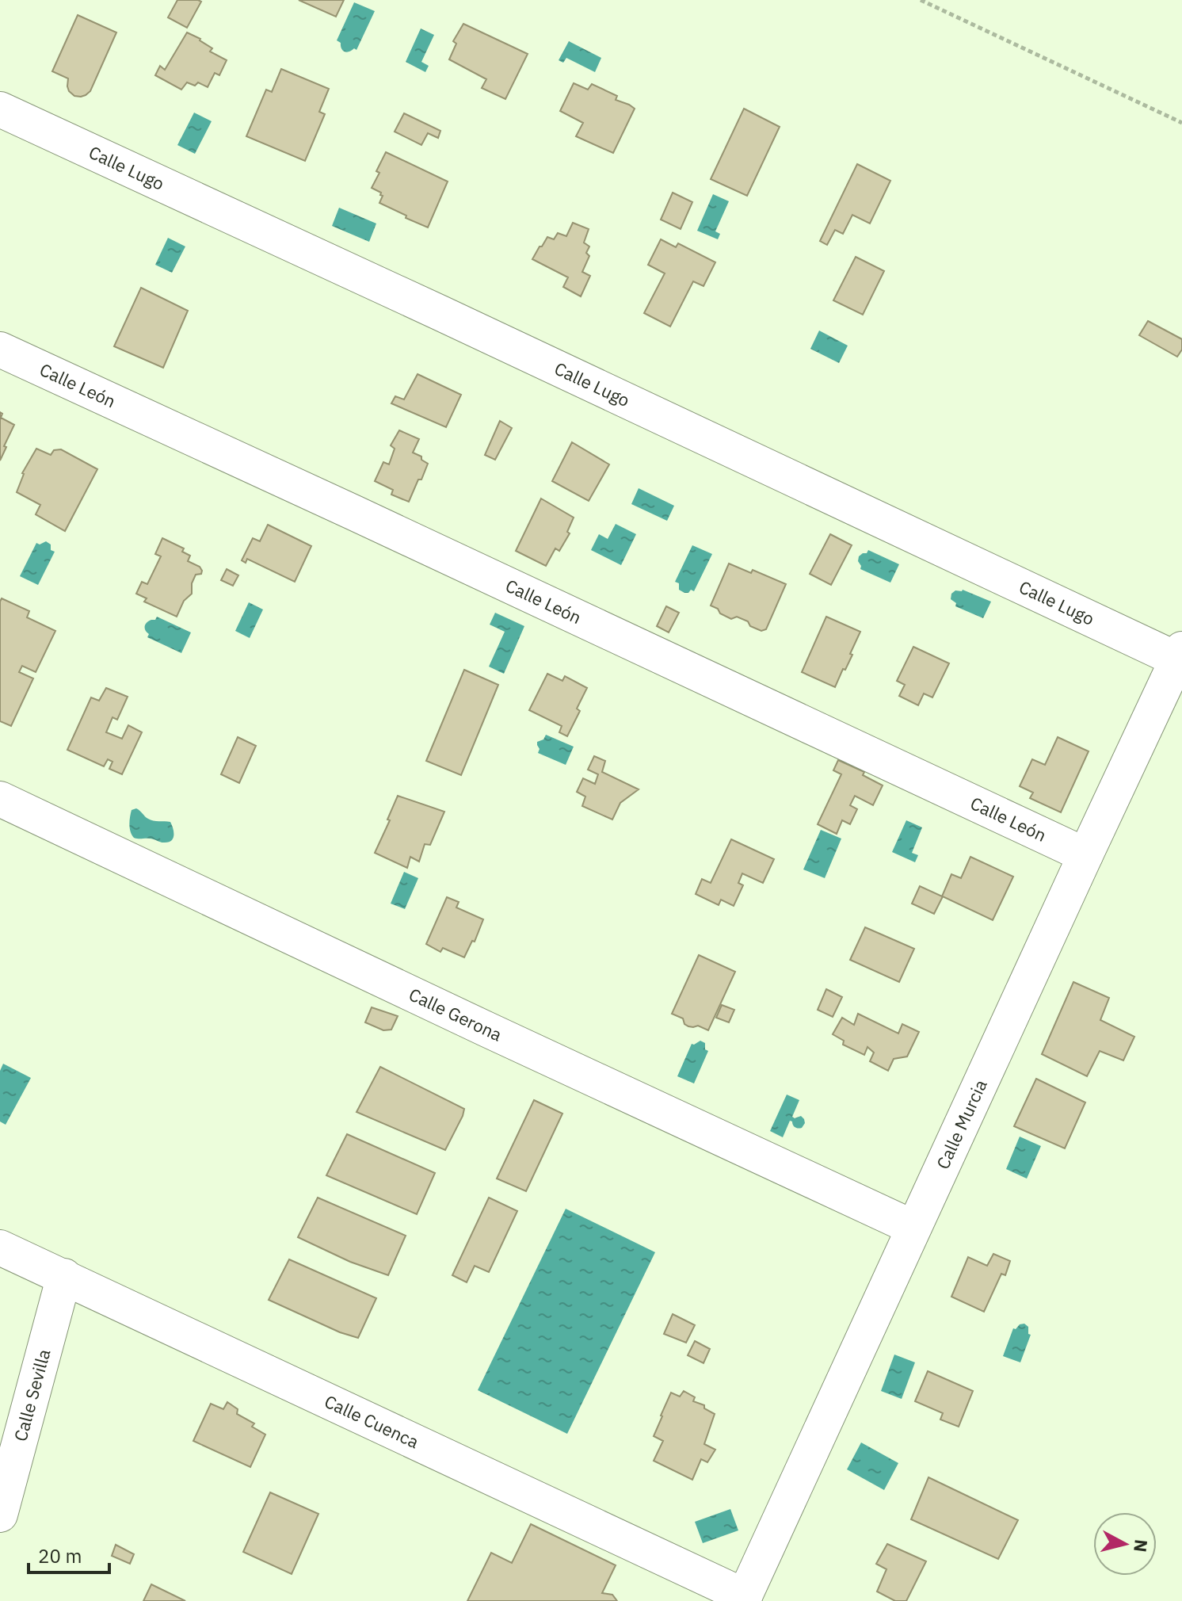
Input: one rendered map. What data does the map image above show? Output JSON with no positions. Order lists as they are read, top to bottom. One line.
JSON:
{"streets":{"street":["Calle Lugo","Calle León","Calle Gerona","Calle Murcia","Calle Sevilla","Calle Cuenca"]},"crossings":[["Calle Lugo","Calle Murcia"],["Calle León","Calle Murcia"],["Calle Gerona","Calle Murcia"],["Calle Murcia","Calle Cuenca"],["Calle Sevilla","Calle Cuenca"]],"scale_bar":"20 m","north":"right"}
